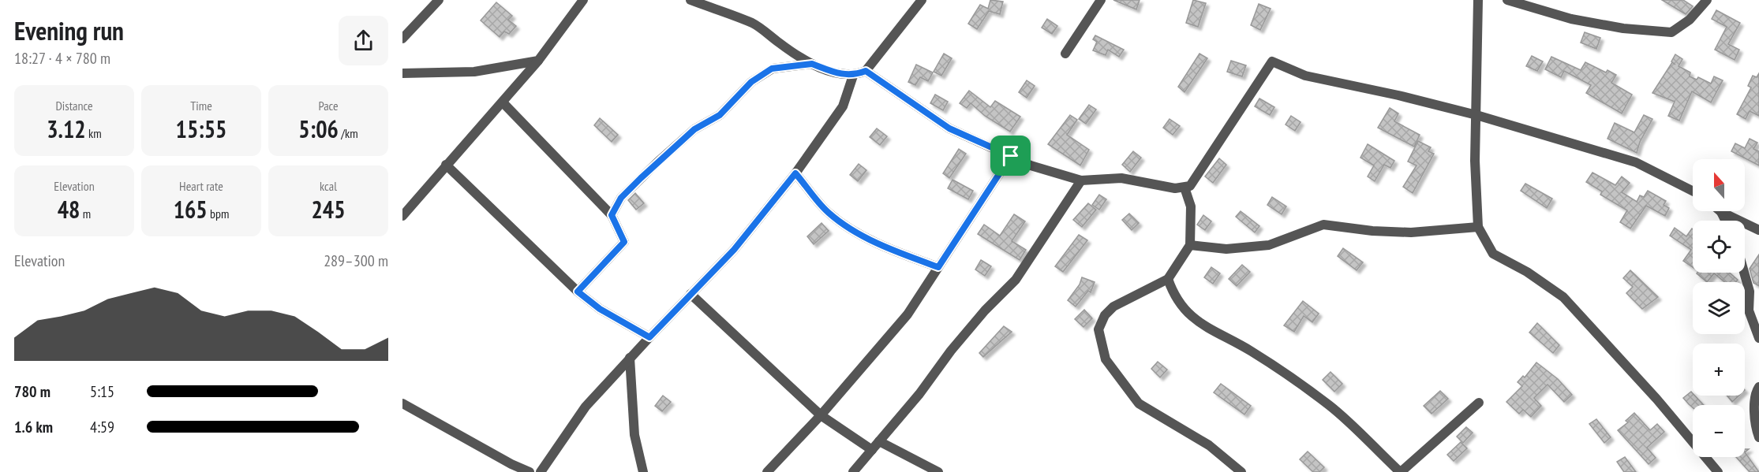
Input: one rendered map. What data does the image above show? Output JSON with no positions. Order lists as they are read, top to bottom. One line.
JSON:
{"north":"top","page":{"heading":["Evening run","18:27 · 4 × 780 m"],"stats":[["Distance","3.12 km"],["Time","15:55"],["Pace","5:06 /km"],["Elevation","48 m"],["Heart rate","165 bpm"],["kcal","245"]],"map_buttons":["+","−"],"chart":["Elevation","289–300 m"],"list":[{"name":"780 m","note":"5:15"},{"name":"1.6 km","note":"4:59"}]}}
